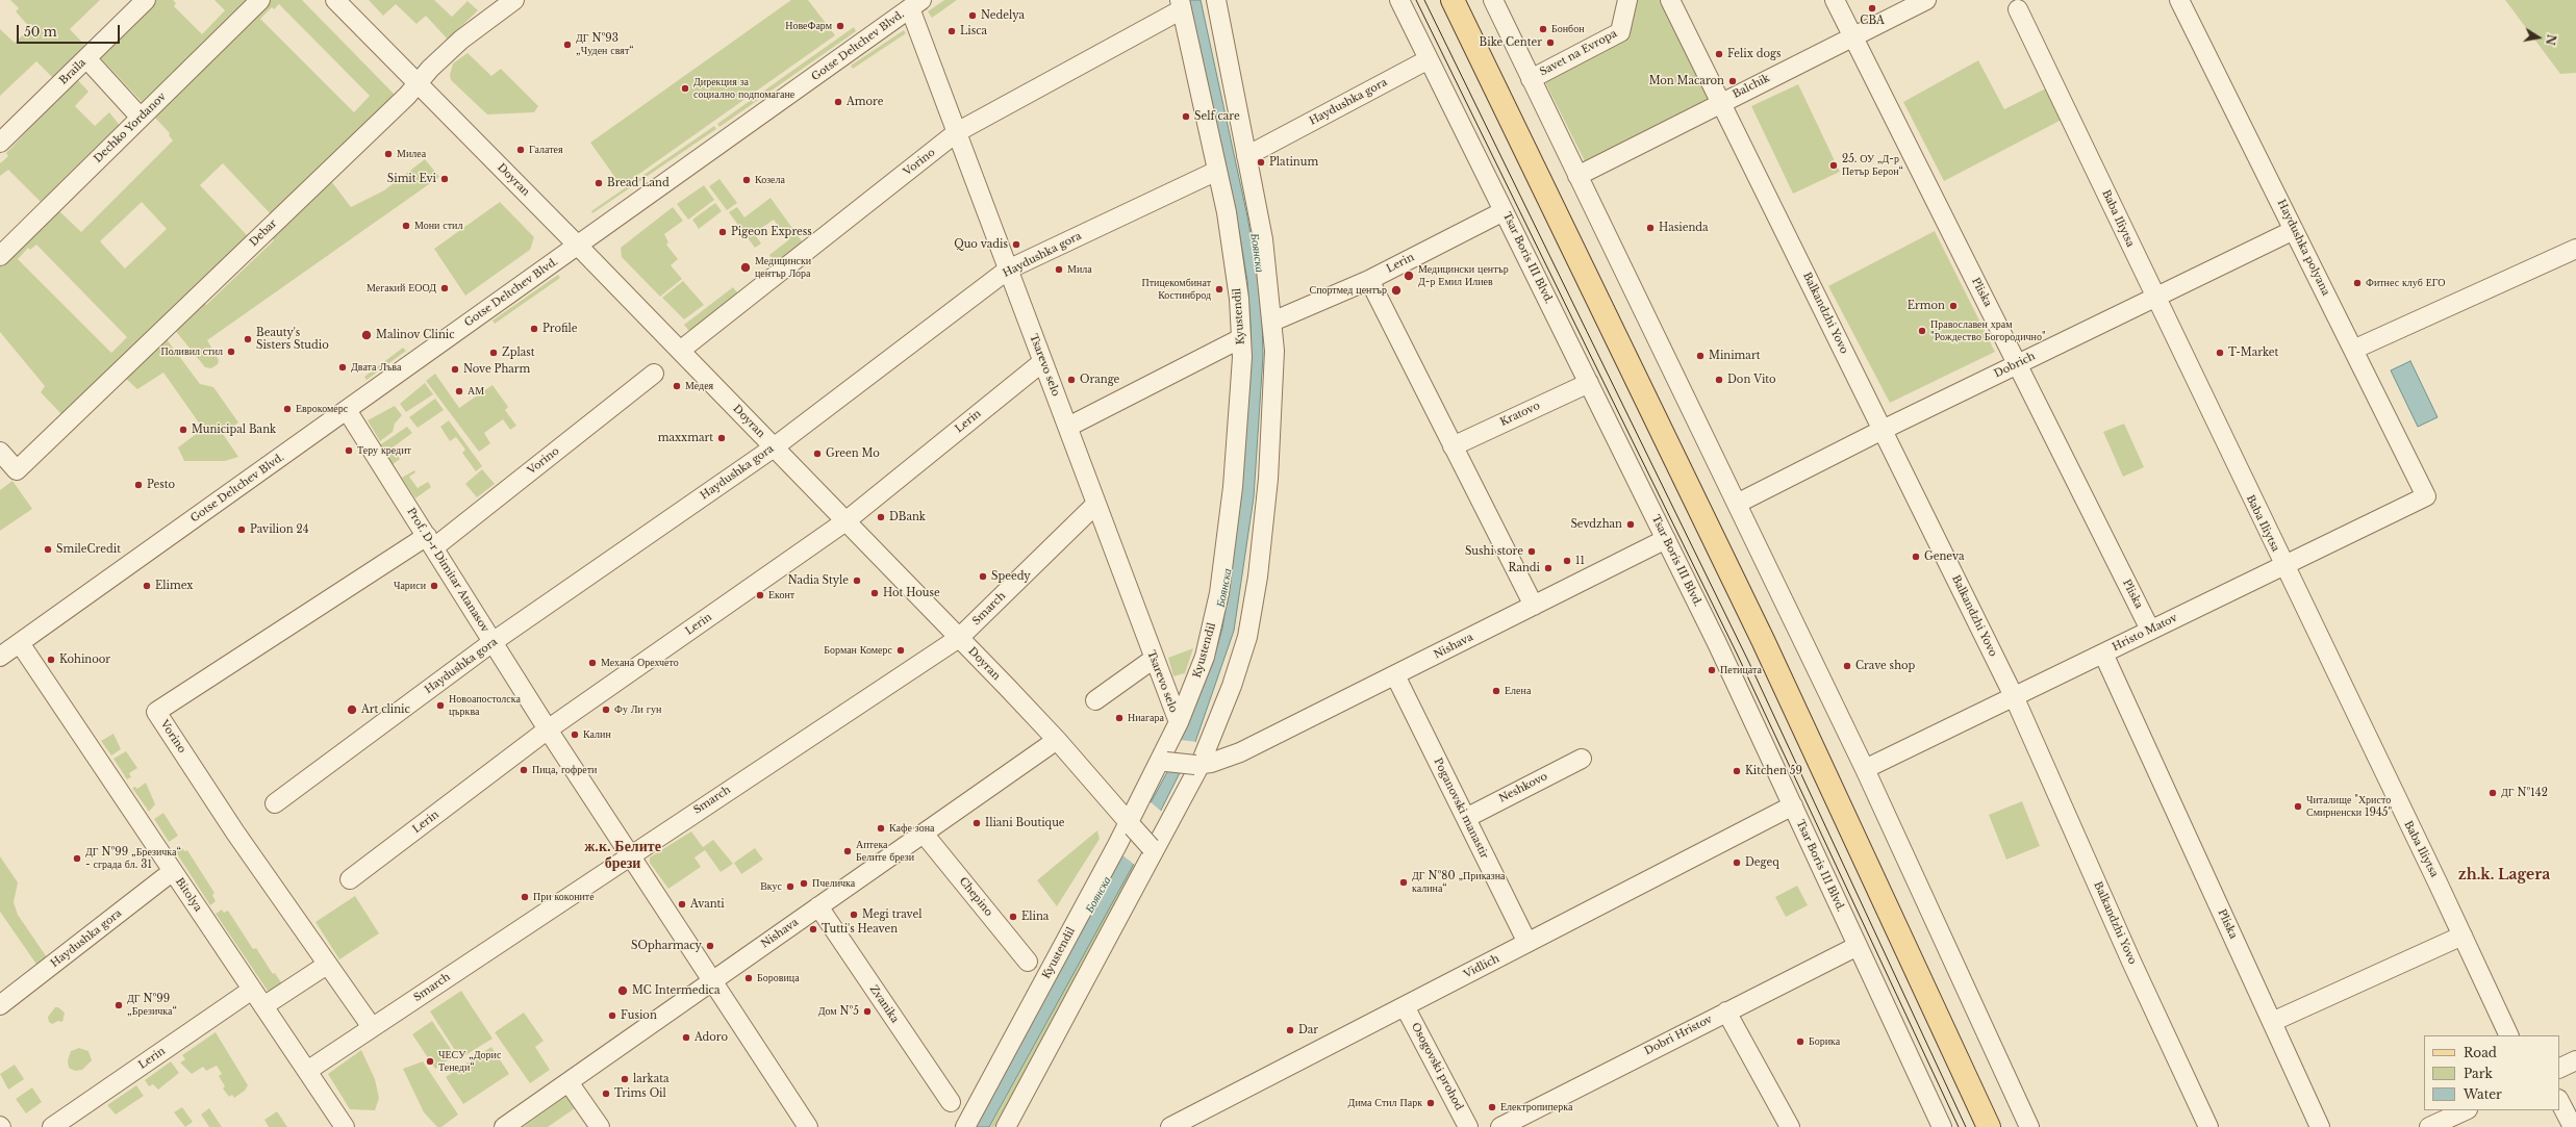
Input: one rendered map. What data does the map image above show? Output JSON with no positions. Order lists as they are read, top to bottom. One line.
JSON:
{"streets":{"street":["Gotse Deltchev Blvd.","Savet na Evropa","Braila","Balchik","Haydushka gora","Dechko Yordanov","Vorino","Doyran","Baba Iliytsa","Debar","Haydushka polyana","Tsar Boris III Blvd.","Lerin","Pliska","Balkandzhi Yovo","Kyustendil","Tsarevo selo","Dobrich","Kratovo","Prof. D-r Dimitar Atanasov","Smarch","Hristo Matov","Nishava","Neshkovo","Poganovski manastir","Bitolya","Chepino","Vidlich","Zvanika","Dobri Hristov","Osogovski prohod"]},"crossings":[["Gotse Deltchev Blvd.","Doyran"],["Gotse Deltchev Blvd.","Tsarevo selo"],["Gotse Deltchev Blvd.","Prof. D-r Dimitar Atanasov"],["Gotse Deltchev Blvd.","Bitolya"],["Balchik","Pliska"],["Balchik","Balkandzhi Yovo"],["Haydushka gora","Doyran"],["Haydushka gora","Tsar Boris III Blvd."],["Haydushka gora","Kyustendil"],["Haydushka gora","Tsarevo selo"],["Haydushka gora","Prof. D-r Dimitar Atanasov"],["Haydushka gora","Bitolya"],["Vorino","Doyran"],["Vorino","Kyustendil"],["Vorino","Tsarevo selo"],["Vorino","Prof. D-r Dimitar Atanasov"],["Doyran","Debar"],["Doyran","Lerin"],["Doyran","Kyustendil"],["Doyran","Smarch"],["Doyran","Nishava"],["Baba Iliytsa","Dobrich"],["Baba Iliytsa","Hristo Matov"],["Haydushka polyana","Dobrich"],["Haydushka polyana","Hristo Matov"],["Tsar Boris III Blvd.","Lerin"],["Tsar Boris III Blvd.","Kratovo"],["Tsar Boris III Blvd.","Nishava"],["Tsar Boris III Blvd.","Vidlich"],["Tsar Boris III Blvd.","Dobri Hristov"],["Lerin","Tsarevo selo"],["Lerin","Prof. D-r Dimitar Atanasov"],["Lerin","Bitolya"],["Pliska","Dobrich"],["Pliska","Hristo Matov"],["Balkandzhi Yovo","Dobrich"],["Balkandzhi Yovo","Hristo Matov"],["Kyustendil","Tsarevo selo"],["Kyustendil","Nishava"],["Tsarevo selo","Smarch"],["Prof. D-r Dimitar Atanasov","Smarch"],["Prof. D-r Dimitar Atanasov","Nishava"],["Smarch","Bitolya"],["Nishava","Poganovski manastir"],["Nishava","Chepino"],["Nishava","Zvanika"],["Neshkovo","Poganovski manastir"],["Poganovski manastir","Vidlich"],["Vidlich","Osogovski prohod"]],"districts":["ж.к. Белите брези","zh.k. Lagera"],"water":["Боянска"],"places":["CBA","Nedelya","НовеФарм","Бонбон","Lisca","Bike Center","ДГ №93 „Чуден свят“","Felix dogs","Mon Macaron","Дирекция за социално подпомагане","Amore","Self care","Галатея","Милеа","Platinum","25. ОУ „Д-р Петър Берон“","Simit Evi","Козела","Bread Land","Мони стил","Hasienda","Pigeon Express","Quo vadis","Медицински център Лора","Мила","Медицински център Д-р Емил Илиев","Фитнес клуб ЕГО","Мегакий ЕООД","Птицекомбинат Костинброд","Спортмед център","Ermon","Profile","Православен храм \"Рождество Богородично\"","Malinov Clinic","Beauty's Sisters Studio","Поливил стил","Zplast","T-Market","Minimart","Двата Лъва","Nove Pharm","Orange","Don Vito","Медея","АМ","Еврокомерс","Municipal Bank","maxxmart","Теру кредит","Green Mo","Pesto","DBank","Sevdzhan","Pavilion 24","SmileCredit","Sushi store","Geneva","11","Randi","Speedy","Nadia Style","Elimex","Чариси","Hot House","Еконт","Борман Комерс","Kohinoor","Механа Орехчето","Crave shop","Петицата","Елена","Новоапостолска църква","Art clinic","Фу Ли гун","Ниагара","Калин","Пица, гофрети","Kitchen 59","ДГ №142","Читалище \"Христо Смирненски 1945\"","Iliani Boutique","Кафе зона","Аптека Белите брези","ДГ №99 „Брезичка“ - сграда бл. 31","Degeq","ДГ №80 „Приказна калина“","Пчеличка","Вкус","При коконите","Avanti","Megi travel","Elina","Tutti's Heaven","SOpharmacy","Боровица","MC Intermedica","ДГ №99 „Брезичка“","Дом №5","Fusion","Dar","Adoro","Борика","ЧЕСУ „Дорис Тенеди“","larkata","Trims Oil","Дима Стил Парк","Електропиперка"],"legend":["Road","Park","Water"],"scale_bar":"50 m","north":"right"}
